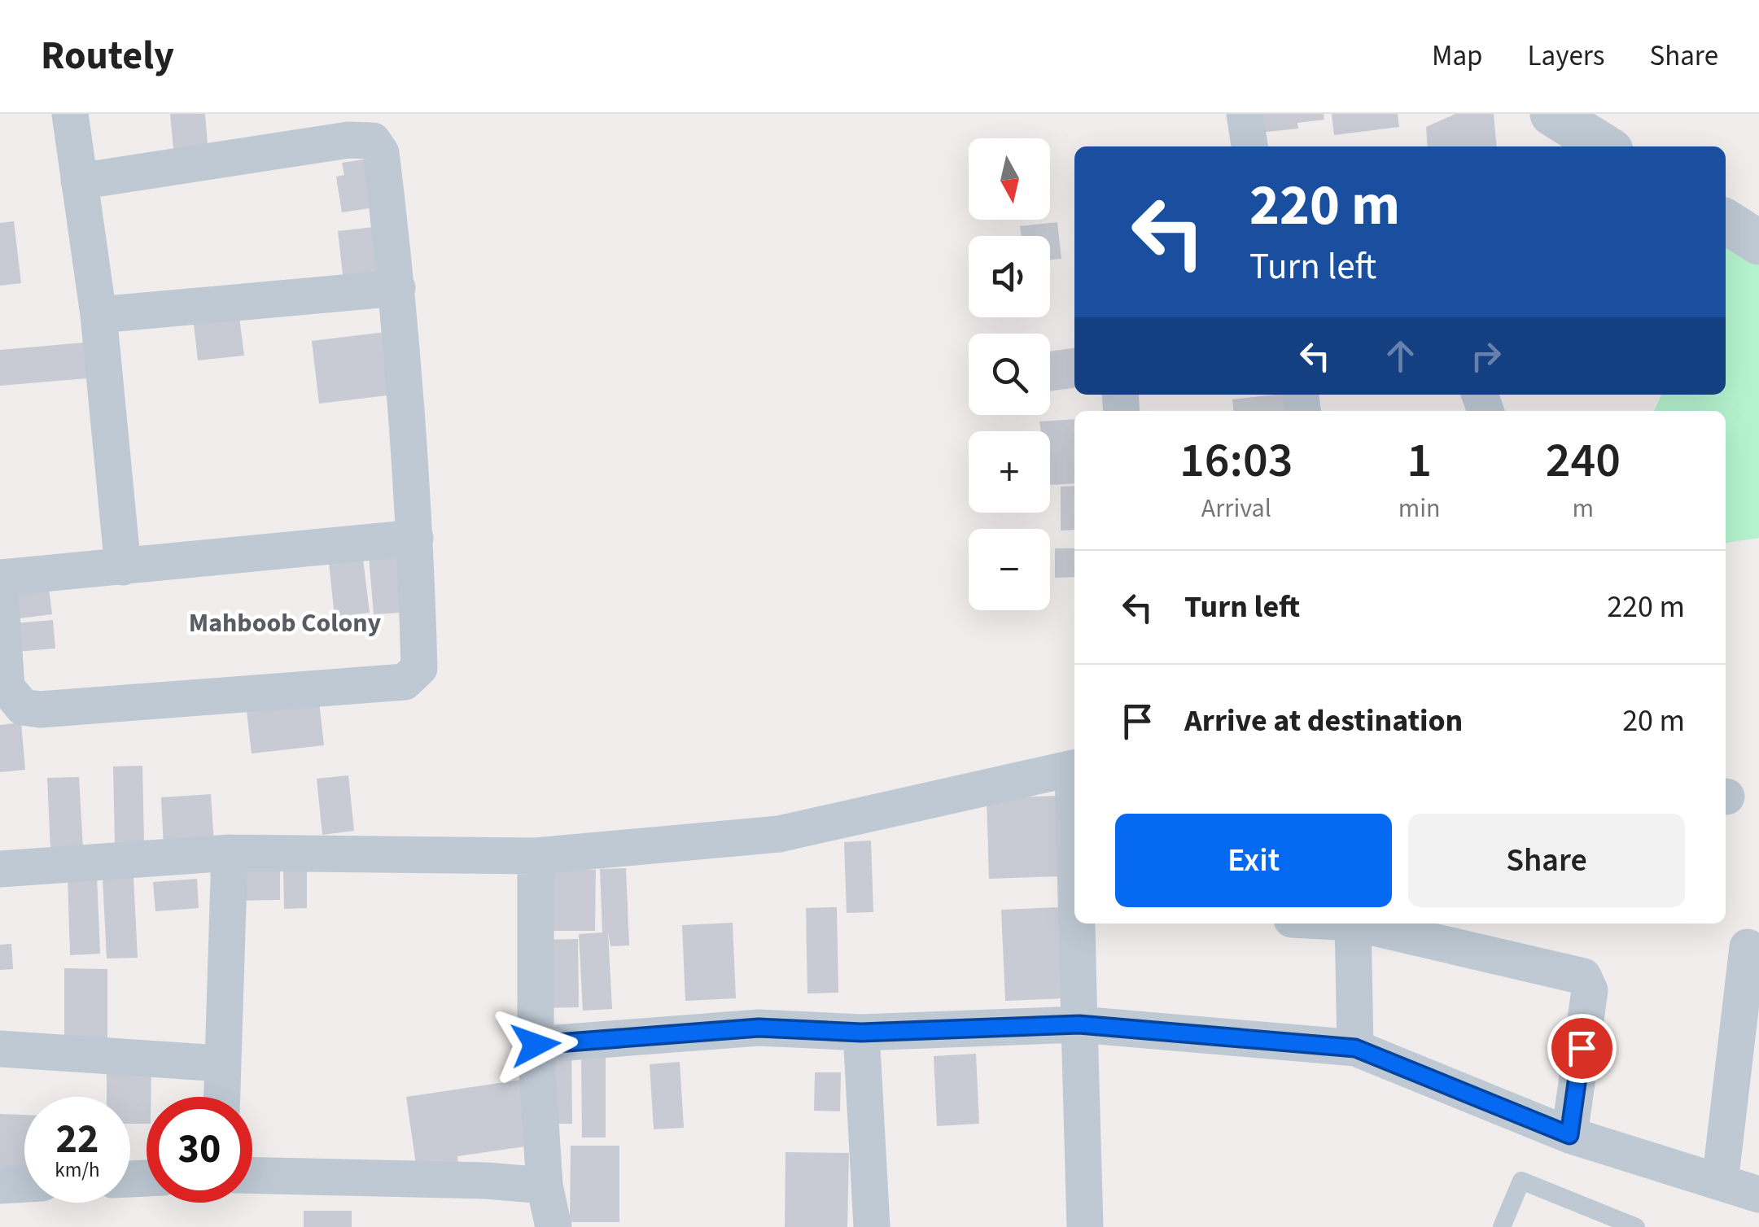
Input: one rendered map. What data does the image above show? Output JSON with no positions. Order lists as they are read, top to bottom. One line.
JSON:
{"districts":["Mahboob Colony"],"north":"bottom","page":{"header":"Routely","nav":["Map","Layers","Share"],"map_buttons":["+","−"],"turn":["220 m","Turn left"],"eta":["16:03","Arrival","1","min","240","m"],"list":[{"name":"Turn left","value":"220 m"},{"name":"Arrive at destination","value":"20 m"}],"buttons":["Exit","Share"],"speed":"22 km/h","limit":"30"}}
